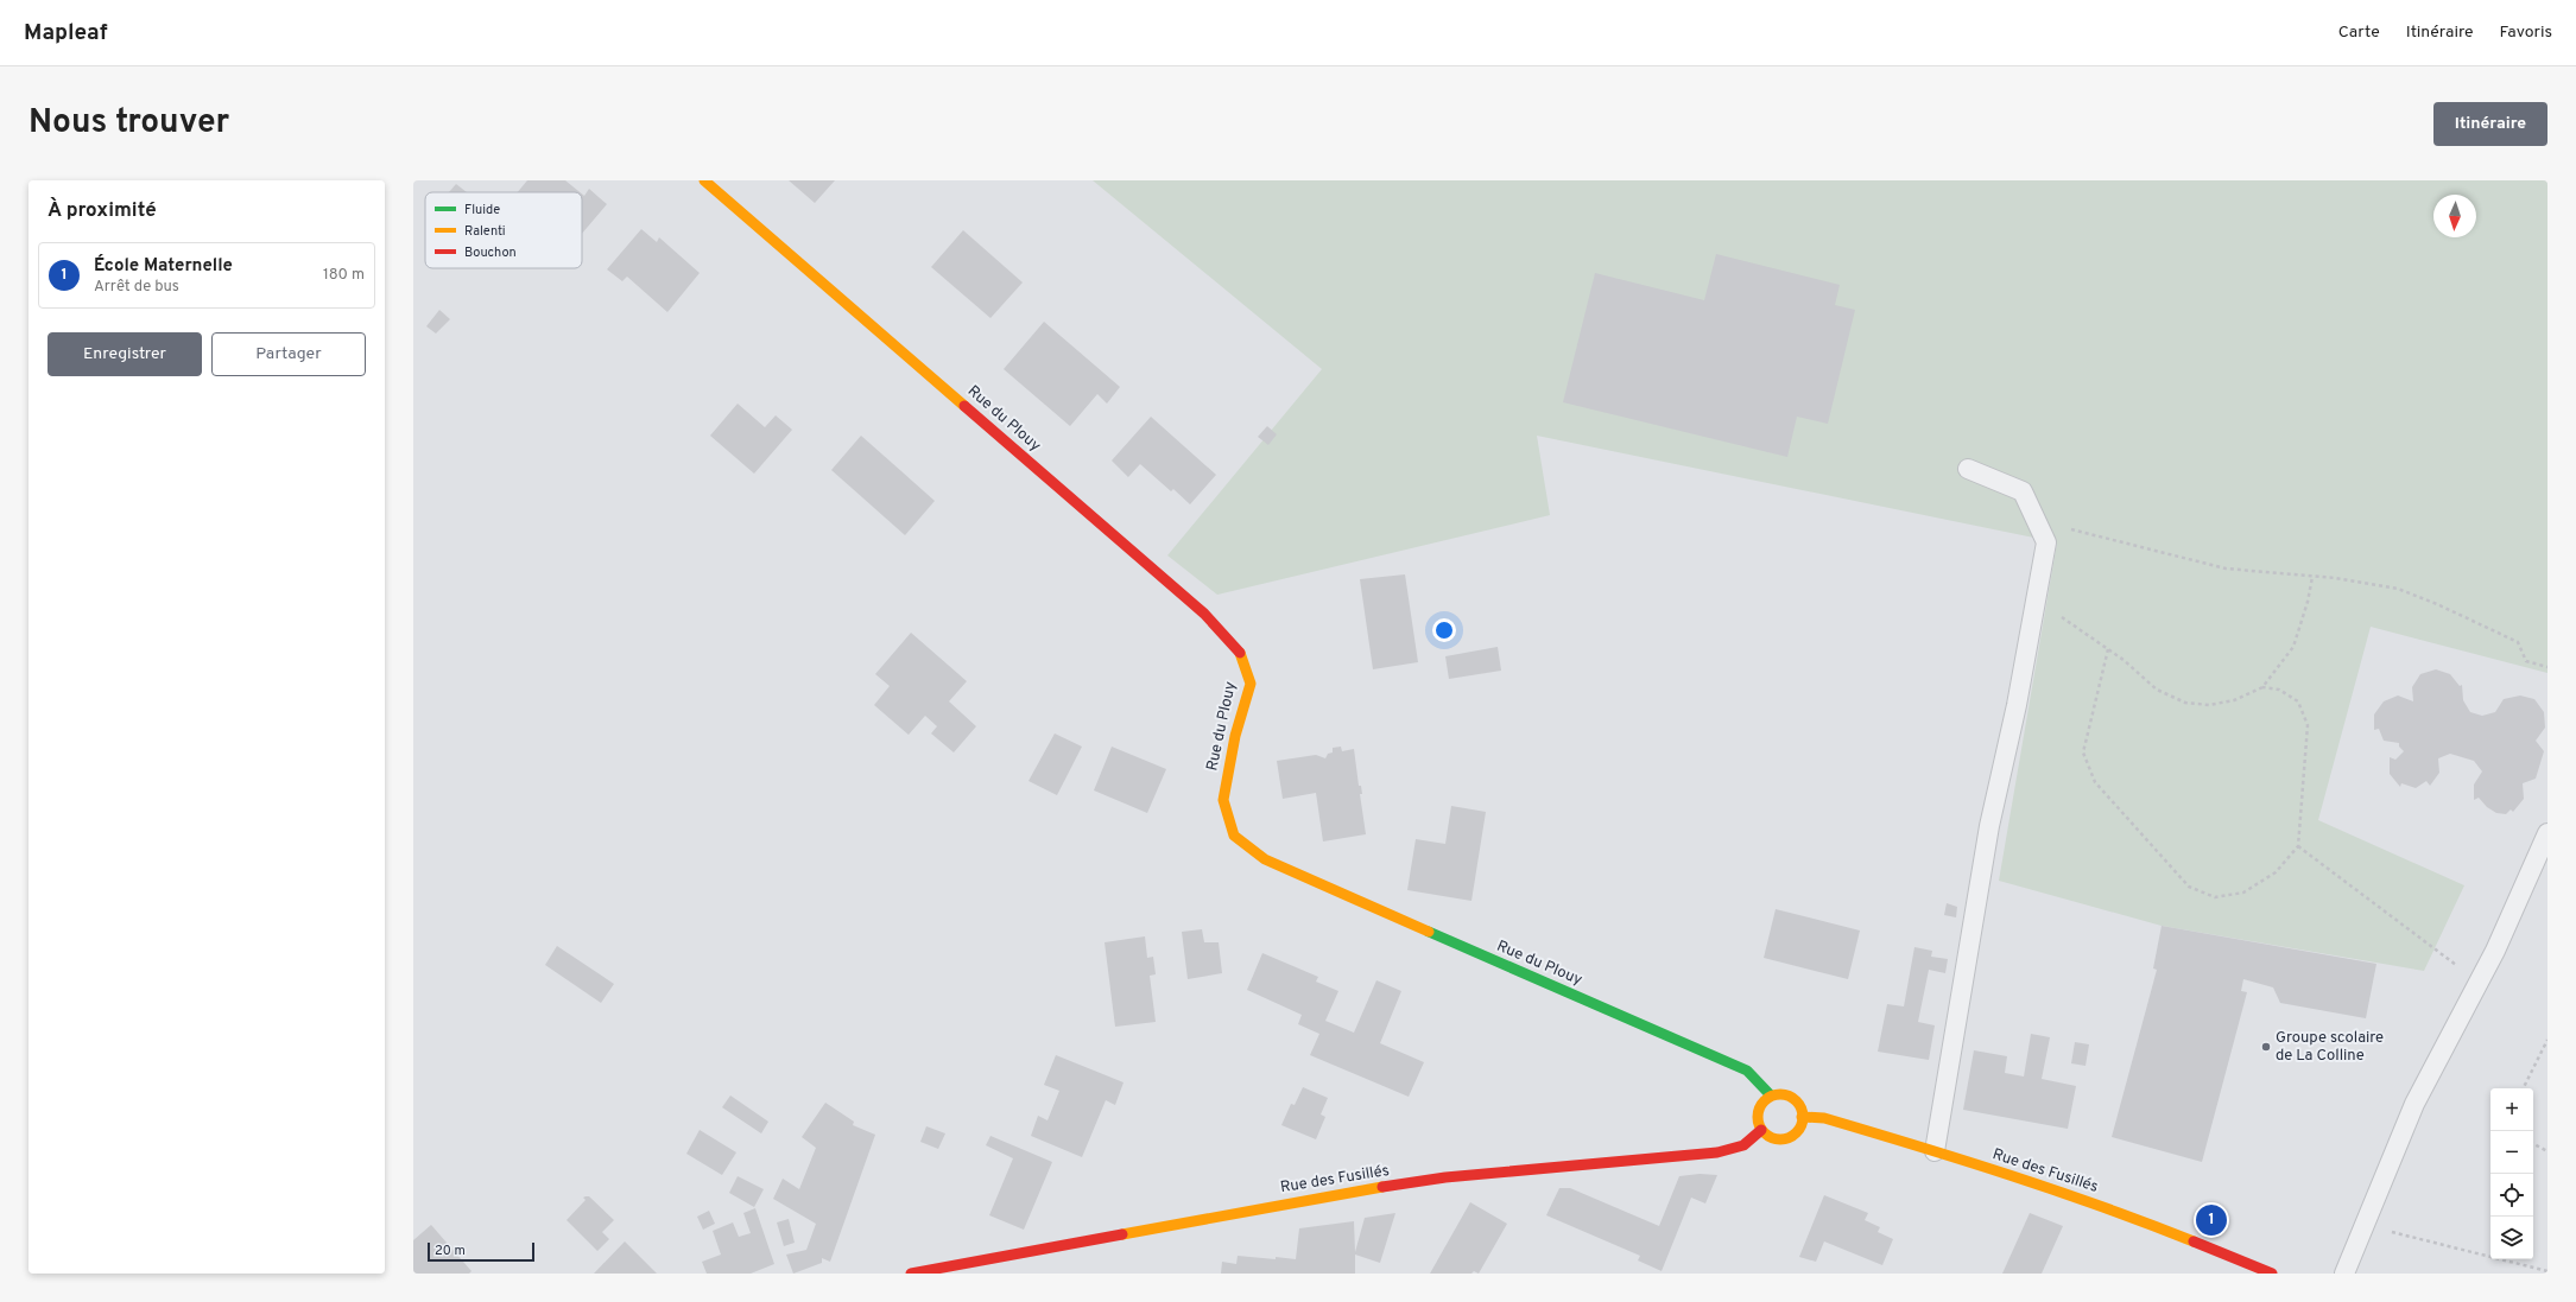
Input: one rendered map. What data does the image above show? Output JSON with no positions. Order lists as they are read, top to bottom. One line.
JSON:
{"streets":{"street":["Rue du Plouy","Rue des Fusillés"]},"crossings":[["Rue du Plouy","Rue des Fusillés"]],"places":["Groupe scolaire de La Colline"],"legend":["Fluide","Ralenti","Bouchon"],"scale_bar":"20 m","north":"bottom","page":{"header":"Mapleaf","nav":["Carte","Itinéraire","Favoris"],"title":"Nous trouver","buttons":["Itinéraire",["Enregistrer","Partager"]],"heading":"À proximité","list":[{"mark":"1","name":"École Maternelle","note":"Arrêt de bus","value":"180 m"}],"map_buttons":["+","−"],"pins":"1","scale":"20 m"}}
